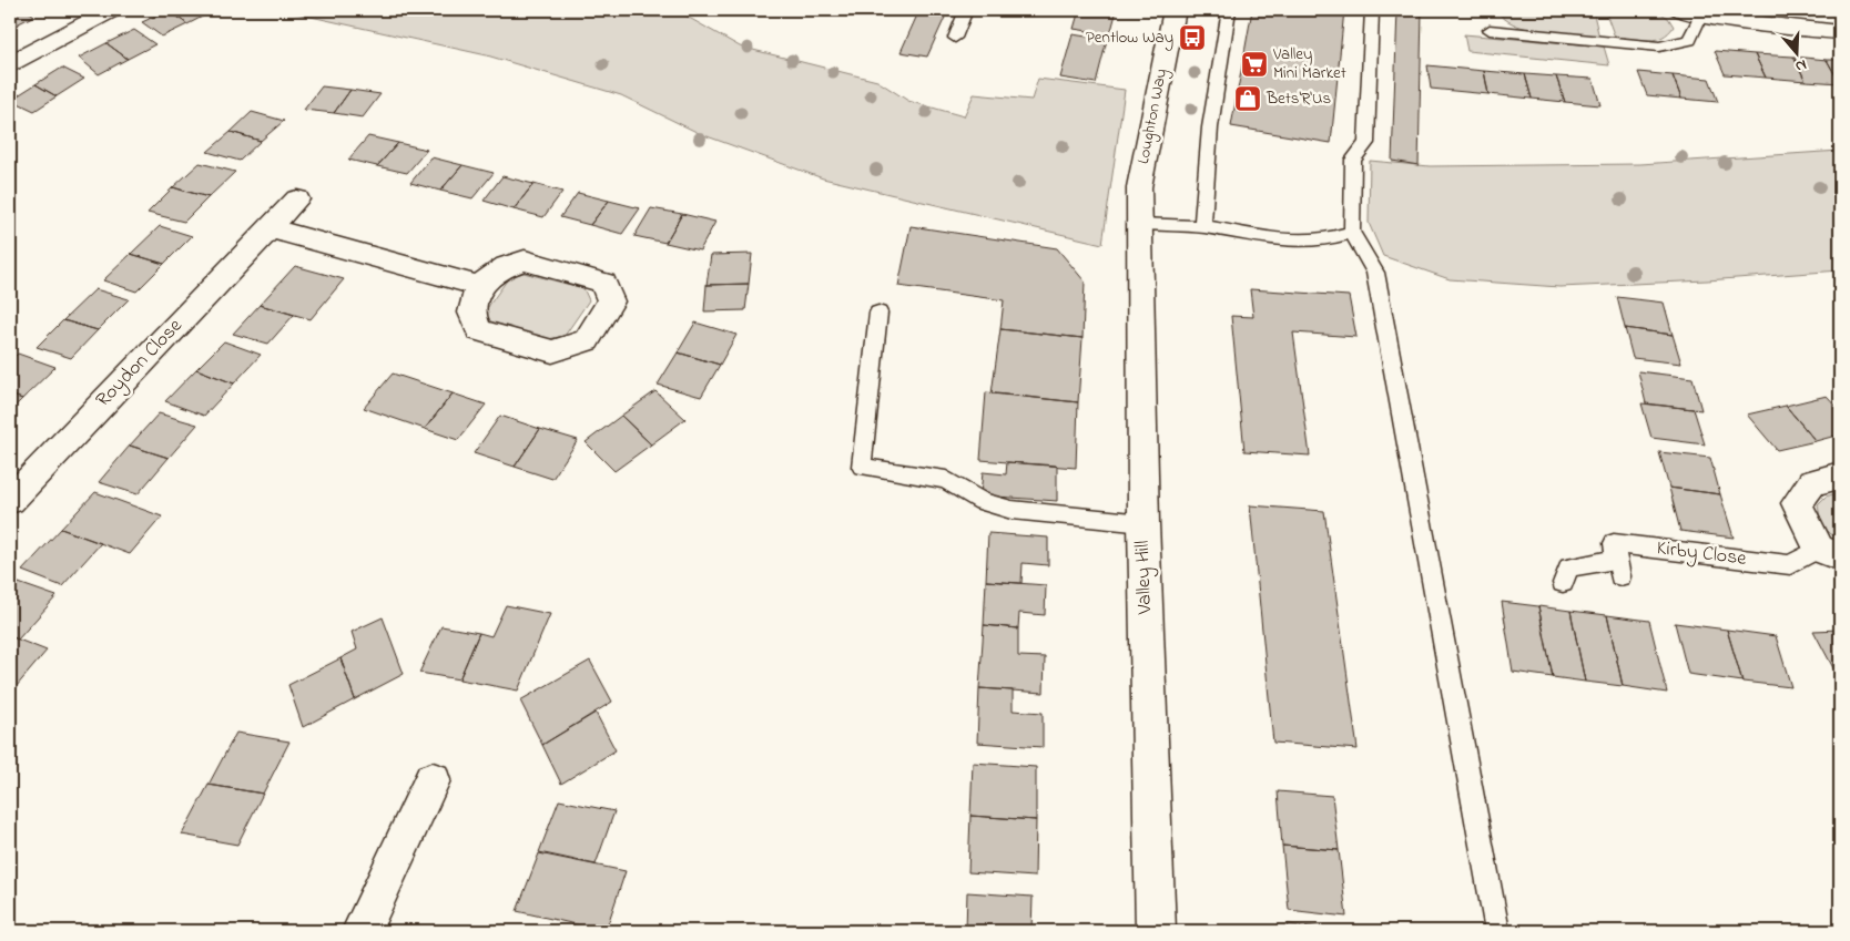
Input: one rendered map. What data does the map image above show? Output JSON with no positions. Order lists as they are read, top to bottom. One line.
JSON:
{"streets":{"street":["Loughton Way","Roydon Close","Kirby Close","Valley Hill"]},"crossings":[["Loughton Way","Valley Hill"]],"places":{"bus stop":["Pentlow Way"],"supermarket":["Valley Mini Market"],"shop":["Bets'R'Us"]},"north":"bottom"}
